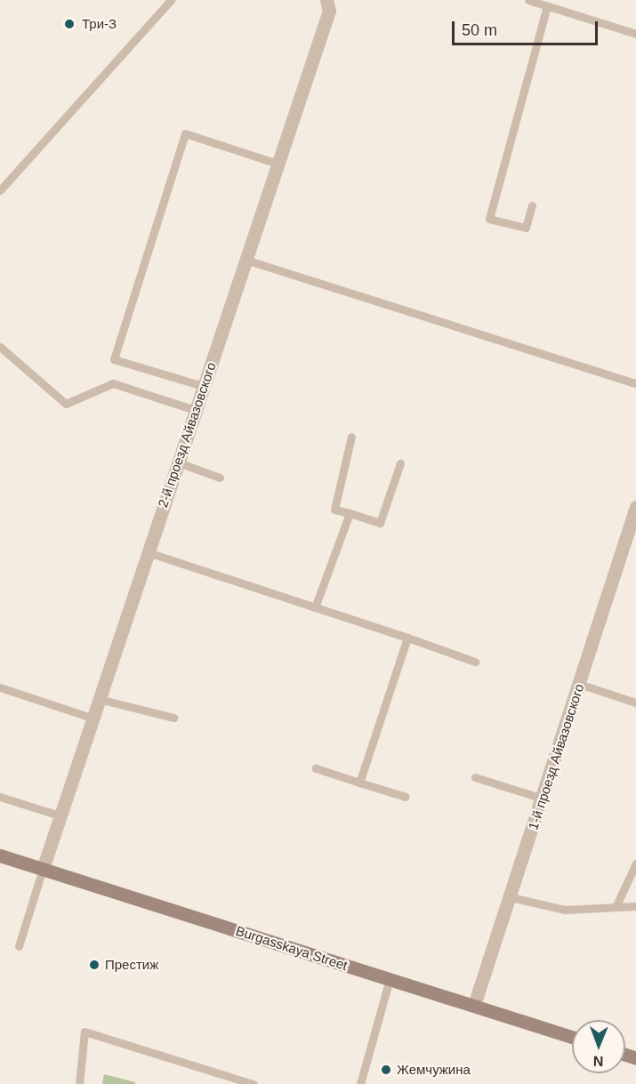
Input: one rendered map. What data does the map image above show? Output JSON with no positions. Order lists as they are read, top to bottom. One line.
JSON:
{"streets":{"street":["2-й проезд Айвазовского","1-й проезд Айвазовского","Burgasskaya Street"]},"crossings":[["2-й проезд Айвазовского","Burgasskaya Street"],["1-й проезд Айвазовского","Burgasskaya Street"]],"places":["Три-З","Престиж","Жемчужина"],"scale_bar":"50 m","north":"bottom"}
